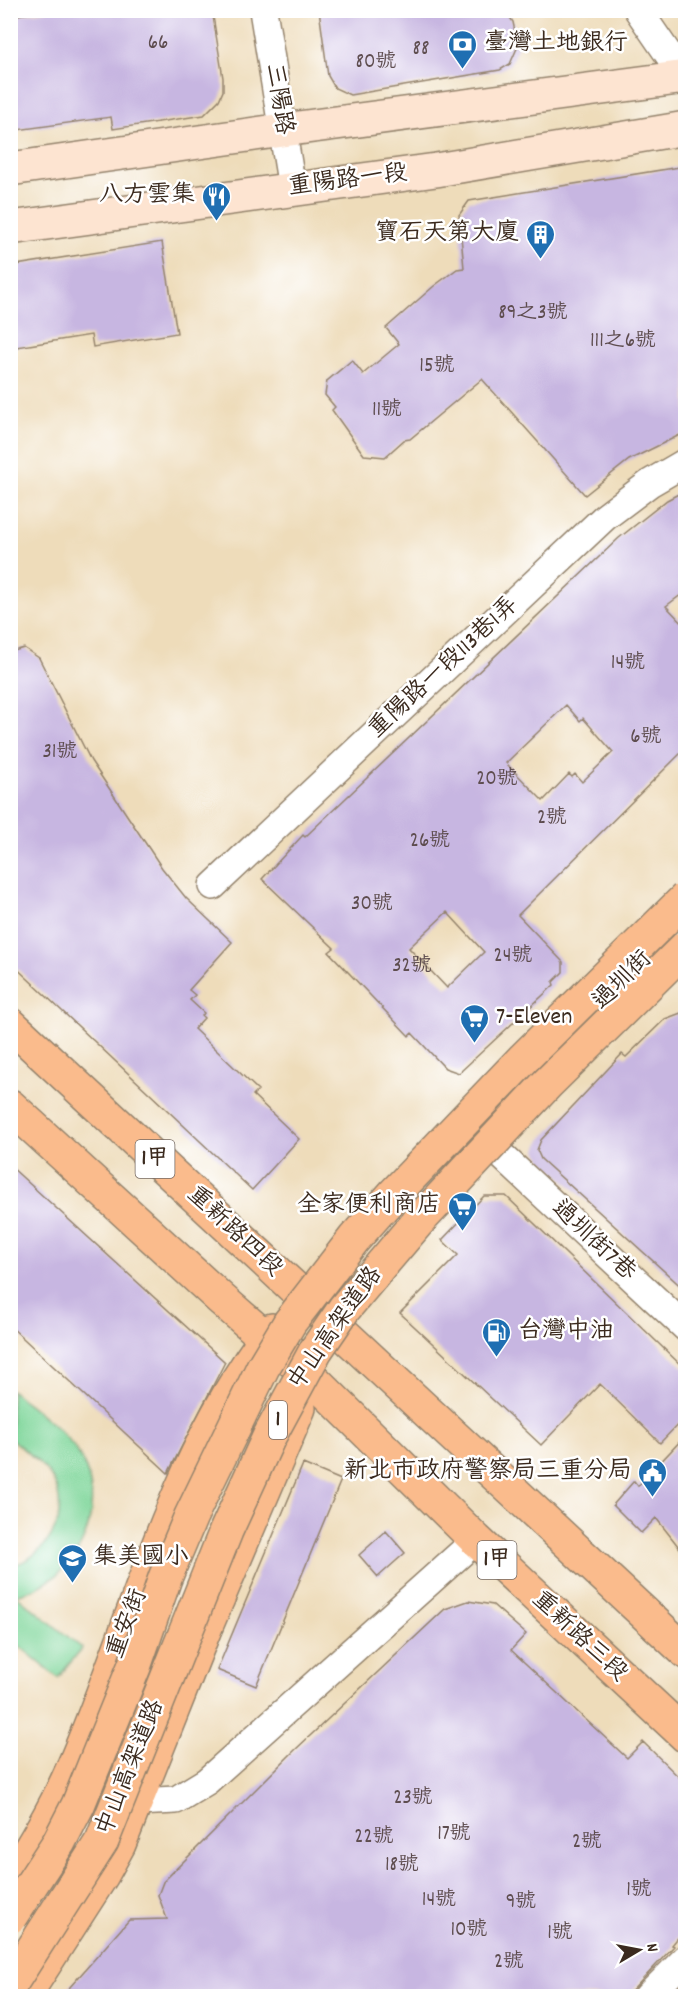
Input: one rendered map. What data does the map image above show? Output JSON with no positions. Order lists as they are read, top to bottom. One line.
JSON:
{"streets":{"main road":["重陽路一段","過圳街","1甲","重新路四段","中山高架道路","1","重安街","重新路三段"],"street":["三陽路","重陽路一段113巷1弄","過圳街7巷"]},"crossings":[["三陽路","重陽路一段"],["過圳街","1甲"],["過圳街","重新路四段"],["過圳街","1"],["過圳街","重安街"],["過圳街","重新路三段"],["1甲","重新路四段"],["1甲","1"],["1甲","重安街"],["1甲","重新路三段"],["1","重新路三段"],["重安街","重新路三段"]],"places":{"bank":["臺灣土地銀行"],"restaurant":["八方雲集"],"building":["寶石天第大廈"],"supermarket":["7-Eleven","全家便利商店"],"fuel station":["台灣中油"],"public building":["新北市政府警察局三重分局"],"school or university":["集美國小"]},"house_numbers":["66","88","80號","89之3號","111之6號","15號","11號","14號","6號","31號","20號","2號","26號","30號","24號","32號","23號","17號","22號","2號","18號","1號","14號","9號","10號","1號","2號"],"north":"right"}
